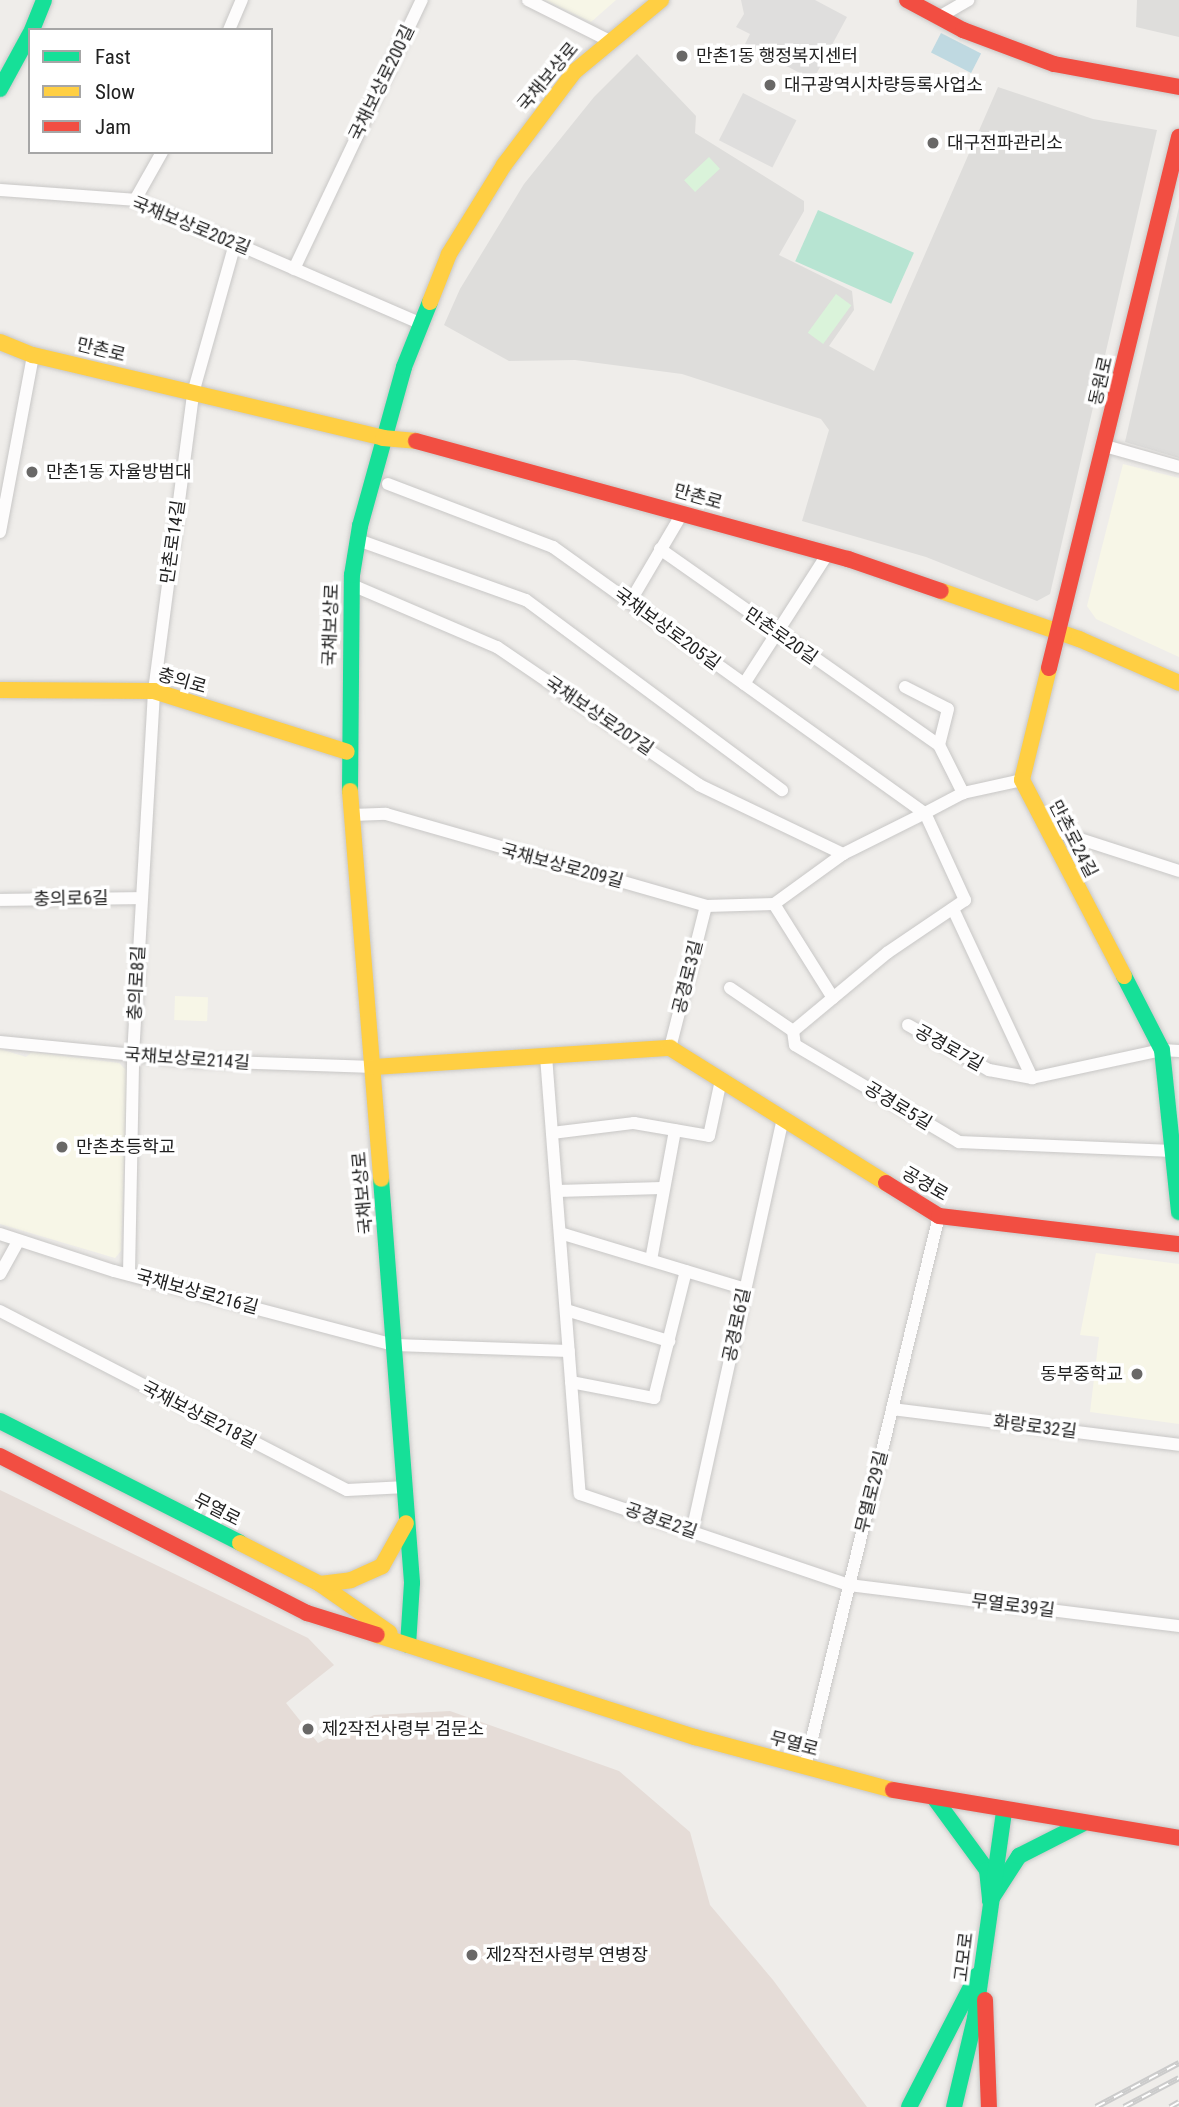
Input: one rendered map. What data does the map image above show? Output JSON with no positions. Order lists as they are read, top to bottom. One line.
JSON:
{"streets":{"main road":["국채보상로","만촌로","동원로","충의로","만촌로24길","공경로","무열로","고모로"],"street":["국채보상로200길","국채보상로202길","만촌로14길","국채보상로205길","만촌로20길","국채보상로207길","국채보상로209길","충의로6길","공경로3길","충의로8길","공경로7길","국채보상로214길","공경로5길","국채보상로216길","공경로6길","국채보상로218길","화랑로32길","무열로29길","공경로2길","무열로39길"]},"crossings":[["국채보상로","국채보상로202길"],["국채보상로","만촌로"],["국채보상로","충의로"],["국채보상로","국채보상로207길"],["국채보상로","국채보상로209길"],["국채보상로","국채보상로214길"],["국채보상로","국채보상로216길"],["국채보상로","국채보상로218길"],["국채보상로","무열로"],["국채보상로200길","국채보상로202길"],["만촌로","동원로"],["만촌로","만촌로14길"],["만촌로14길","충의로"],["만촌로14길","충의로8길"],["충의로","충의로8길"],["만촌로24길","공경로5길"],["국채보상로209길","공경로3길"],["충의로6길","충의로8길"],["공경로3길","공경로"],["충의로8길","국채보상로214길"],["충의로8길","국채보상로216길"],["공경로","공경로6길"],["공경로","무열로29길"],["공경로6길","공경로2길"],["화랑로32길","무열로29길"],["무열로29길","무열로"],["무열로29길","공경로2길"],["무열로29길","무열로39길"],["무열로","고모로"],["공경로2길","무열로39길"]],"places":["만촌1동 행정복지센터","대구광역시차량등록사업소","대구전파관리소","만촌1동 자율방범대","만촌초등학교","동부중학교","제2작전사령부 검문소","제2작전사령부 연병장"],"legend":["Fast","Slow","Jam"]}
